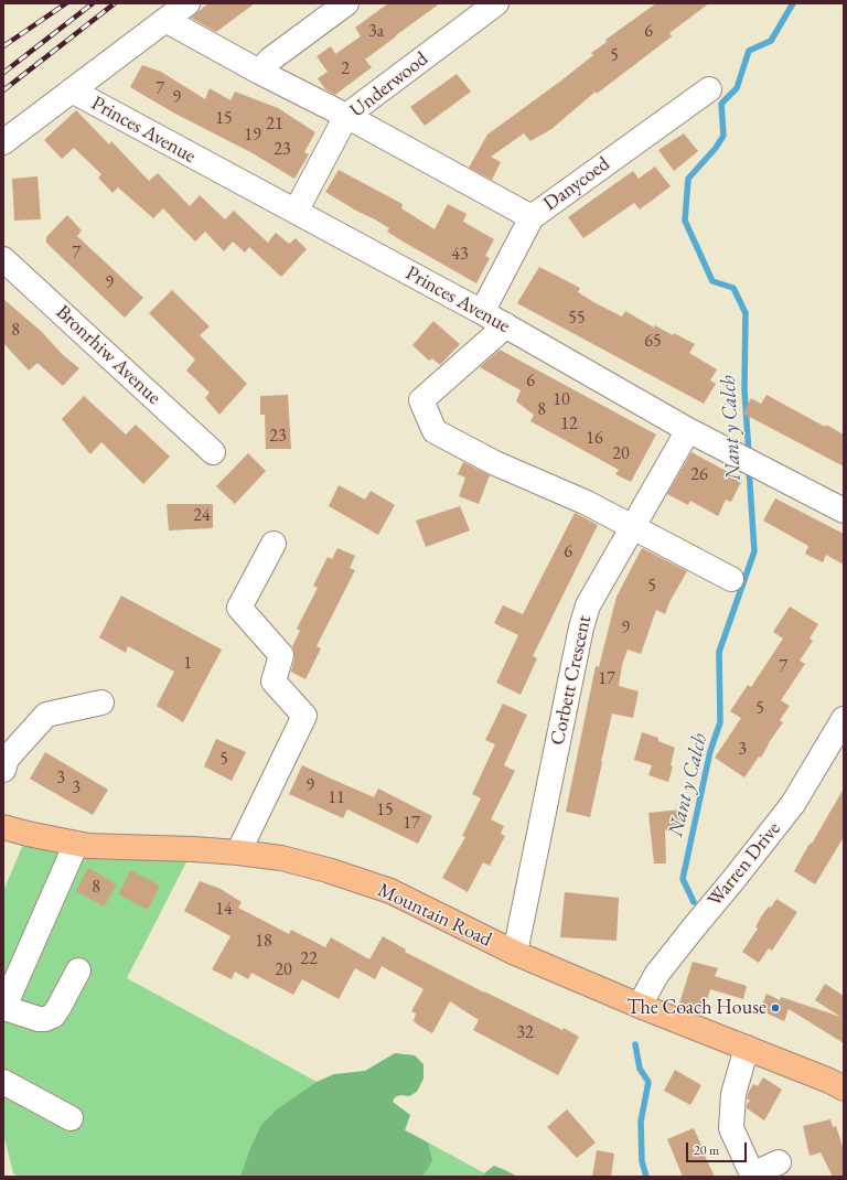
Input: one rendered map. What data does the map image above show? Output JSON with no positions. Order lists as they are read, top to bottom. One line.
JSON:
{"streets":{"main road":["Mountain Road"],"street":["Underwood","Princes Avenue","Danycoed","Bronrhiw Avenue","Corbett Crescent","Warren Drive"]},"crossings":[["Underwood","Princes Avenue"],["Princes Avenue","Danycoed"],["Princes Avenue","Corbett Crescent"],["Corbett Crescent","Mountain Road"],["Warren Drive","Mountain Road"]],"water":["Nant y Calch"],"places":["The Coach House"],"house_numbers":["3a","6","5","2","7","9","15","21","19","23","7","43","9","55","8","65","6","10","8","12","23","16","20","26","24","6","5","9","1","7","17","5","3","5","3","9","3","11","15","17","8","14","18","22","20","32"],"scale_bar":"20 m"}
